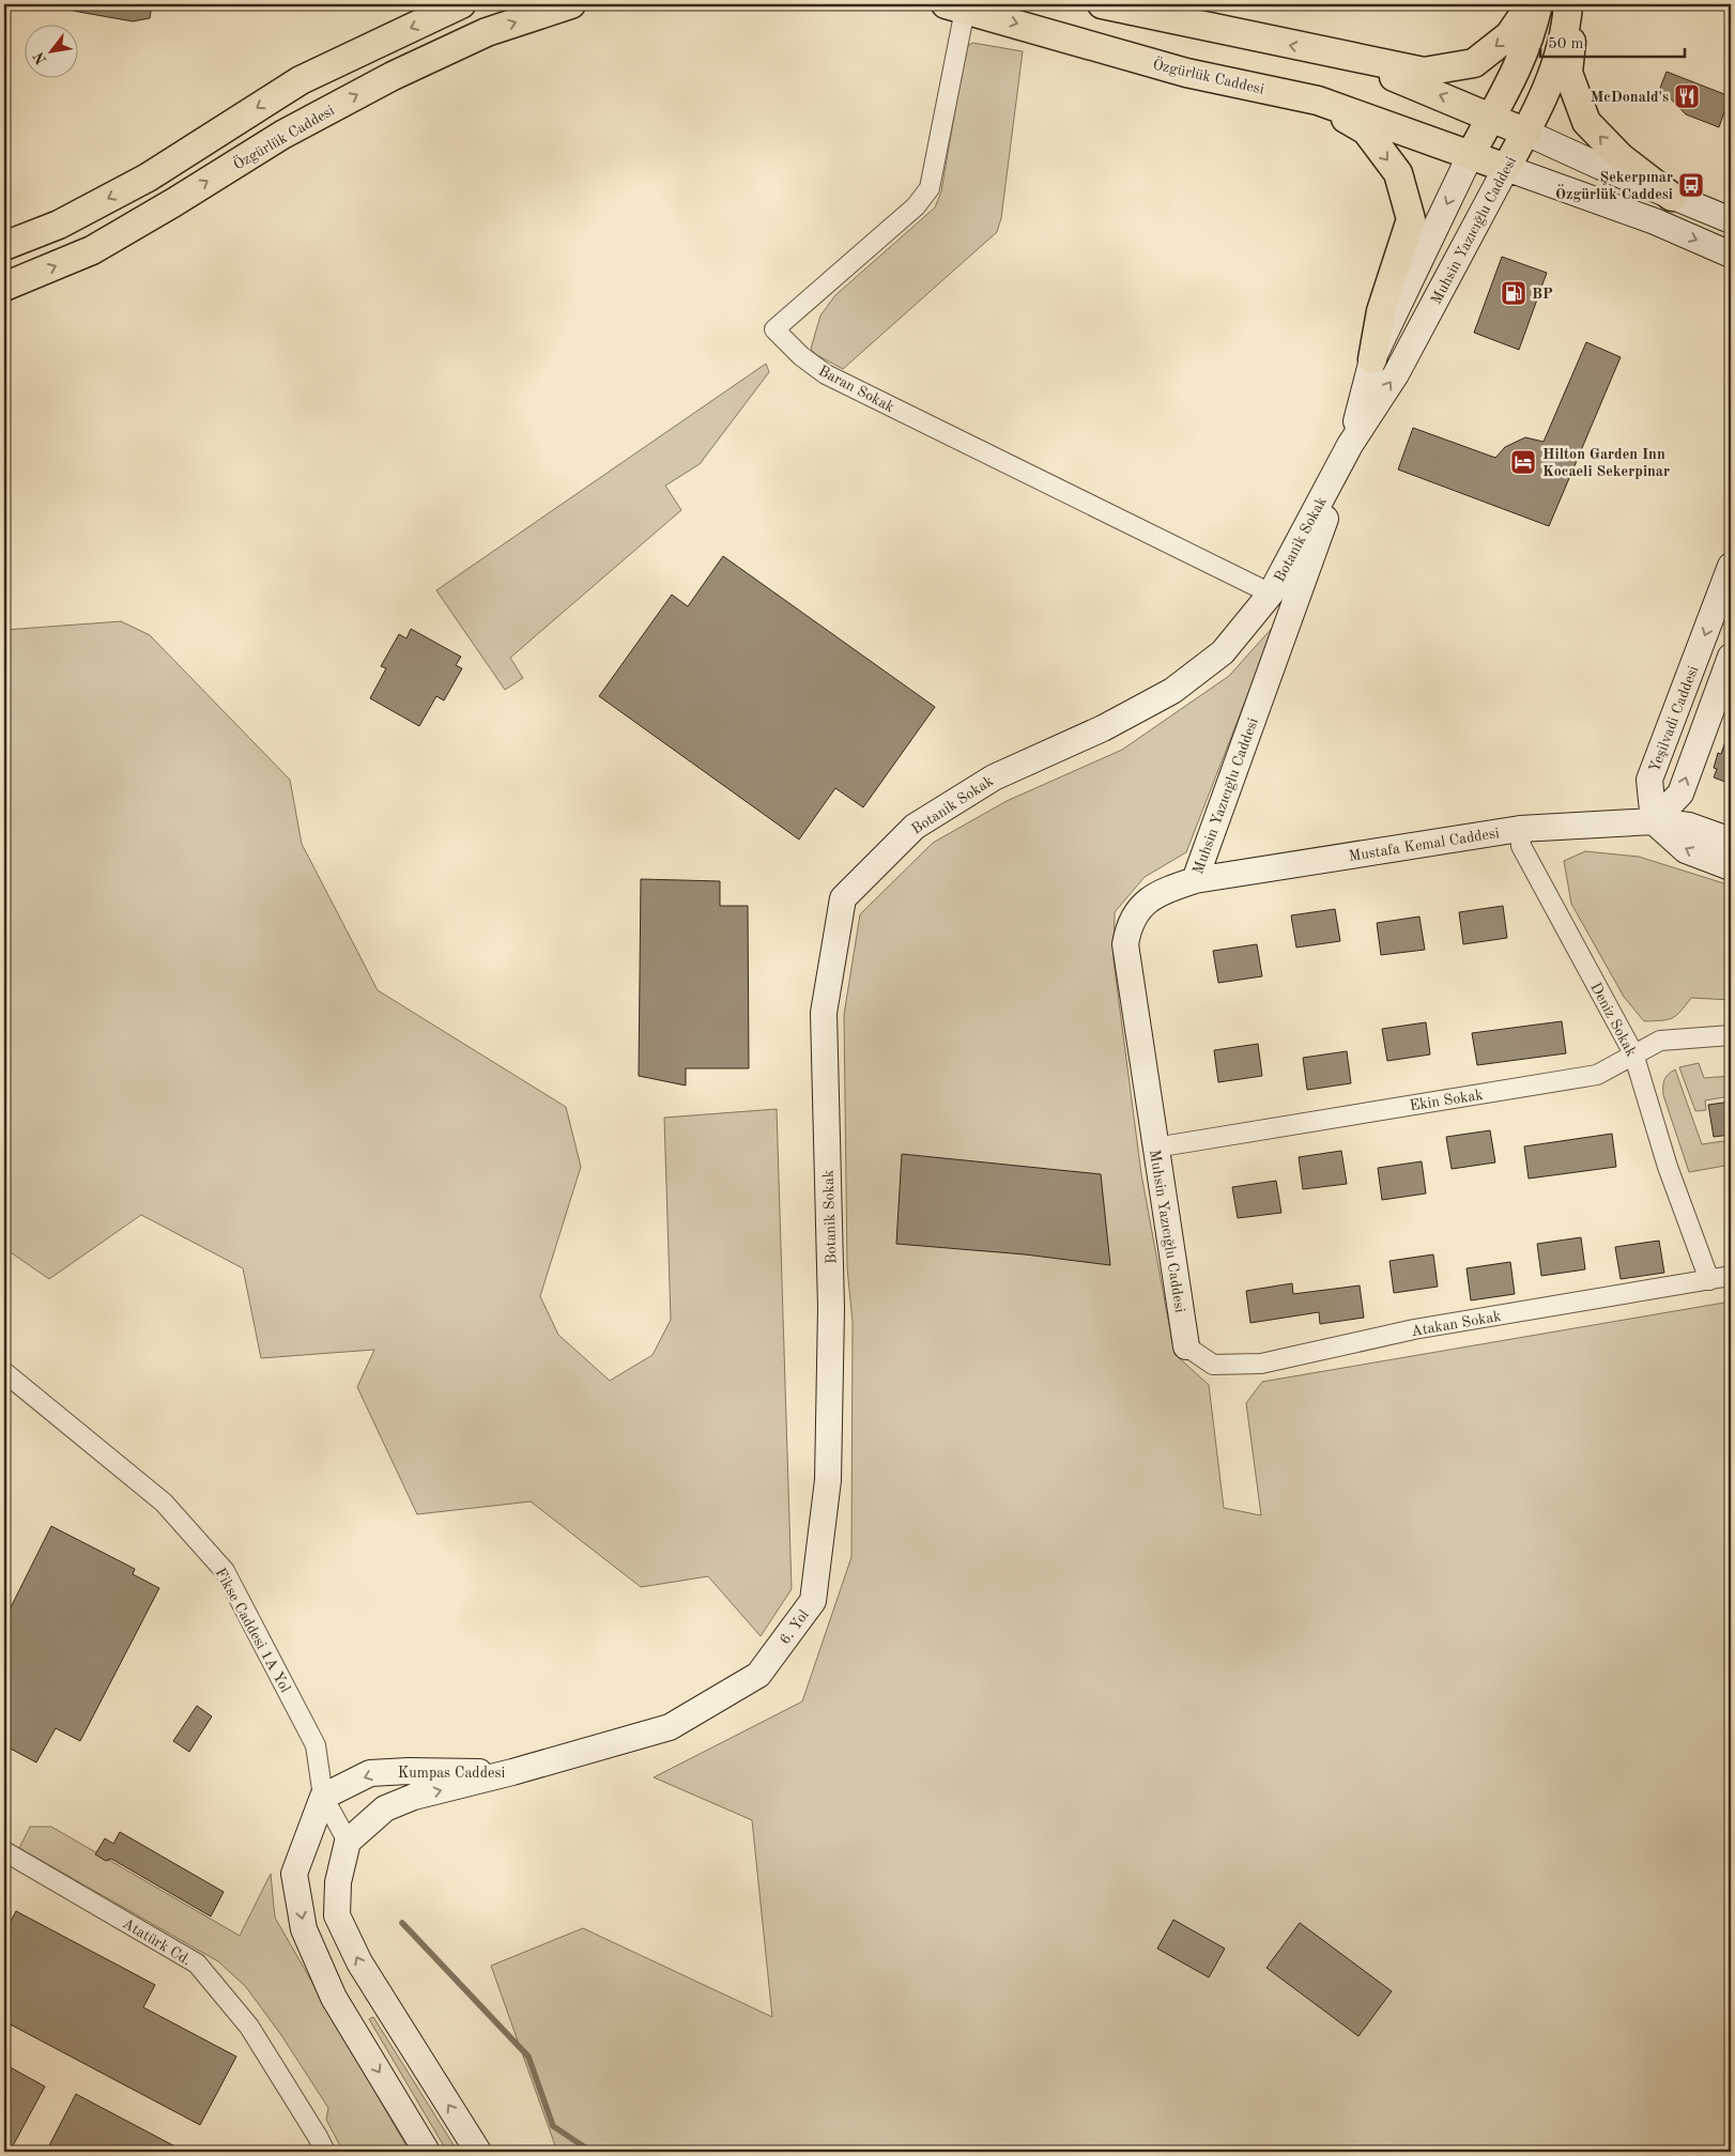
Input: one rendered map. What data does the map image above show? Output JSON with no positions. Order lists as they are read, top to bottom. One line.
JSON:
{"streets":{"main road":["Özgürlük Caddesi","Muhsin Yazıcığlu Caddesi","Botanik Sokak","Yeşilvadi Caddesi","Mustafa Kemal Caddesi","6. Yol","Kumpas Caddesi"],"street":["Baran Sokak","Deniz Sokak","Ekin Sokak","Atakan Sokak","Fikse Caddesi 1A Yol","Atatürk Cd."]},"crossings":[["Özgürlük Caddesi","Muhsin Yazıcığlu Caddesi"],["Özgürlük Caddesi","Baran Sokak"],["Muhsin Yazıcığlu Caddesi","Botanik Sokak"],["Muhsin Yazıcığlu Caddesi","Mustafa Kemal Caddesi"],["Muhsin Yazıcığlu Caddesi","Ekin Sokak"],["Muhsin Yazıcığlu Caddesi","Atakan Sokak"],["Baran Sokak","Botanik Sokak"],["Botanik Sokak","6. Yol"],["Yeşilvadi Caddesi","Mustafa Kemal Caddesi"],["Mustafa Kemal Caddesi","Deniz Sokak"],["Deniz Sokak","Ekin Sokak"],["Deniz Sokak","Atakan Sokak"],["6. Yol","Kumpas Caddesi"],["Fikse Caddesi 1A Yol","Kumpas Caddesi"]],"places":{"restaurant":["McDonald's"],"bus stop":["Şekerpınar Özgürlük Caddesi"],"fuel station":["BP"],"hotel":["Hilton Garden Inn Kocaeli Sekerpinar"]},"scale_bar":"50 m","north":"bottom left"}
